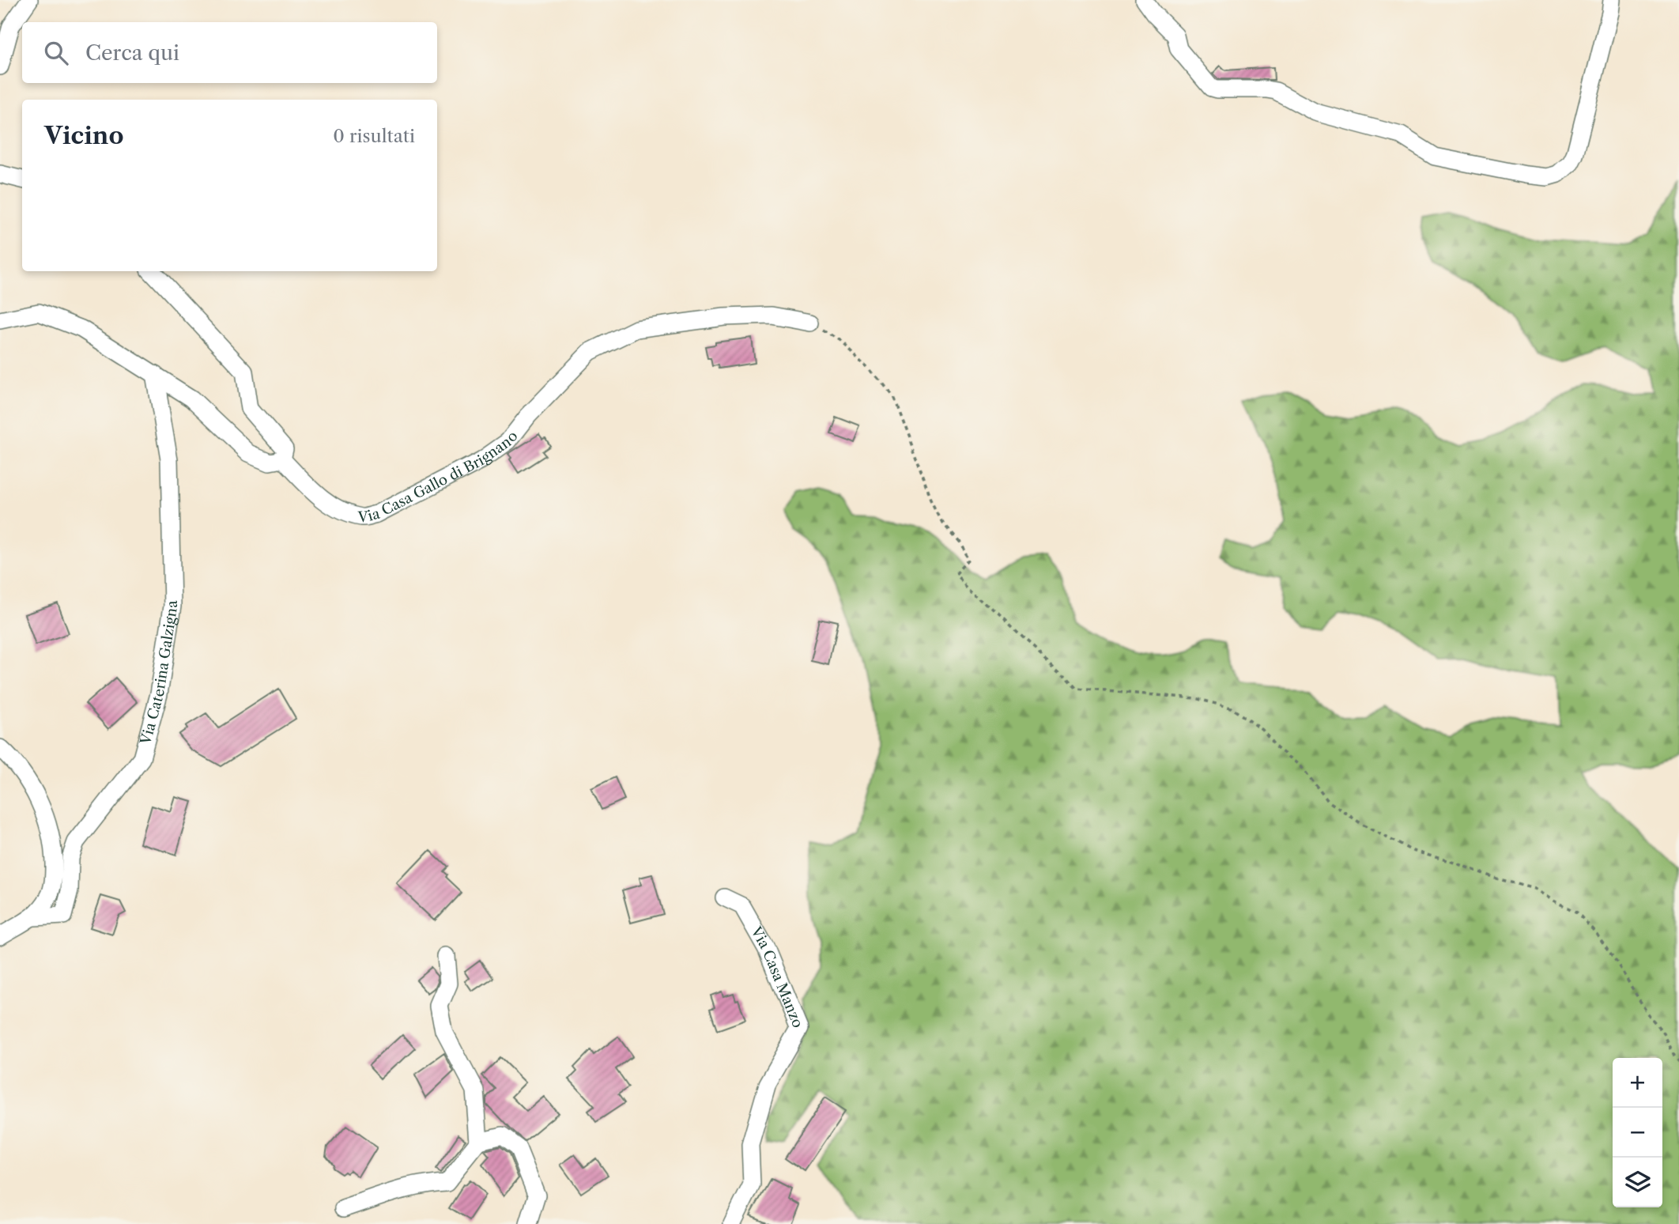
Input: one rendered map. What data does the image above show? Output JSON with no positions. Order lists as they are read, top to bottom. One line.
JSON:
{"streets":{"street":["Via Casa Gallo di Brignano","Via Caterina Galzigna","Via Casa Manzo"]},"page":{"search":"Cerca qui","heading":["Vicino","0 risultati"],"map_buttons":["+","−"]}}
